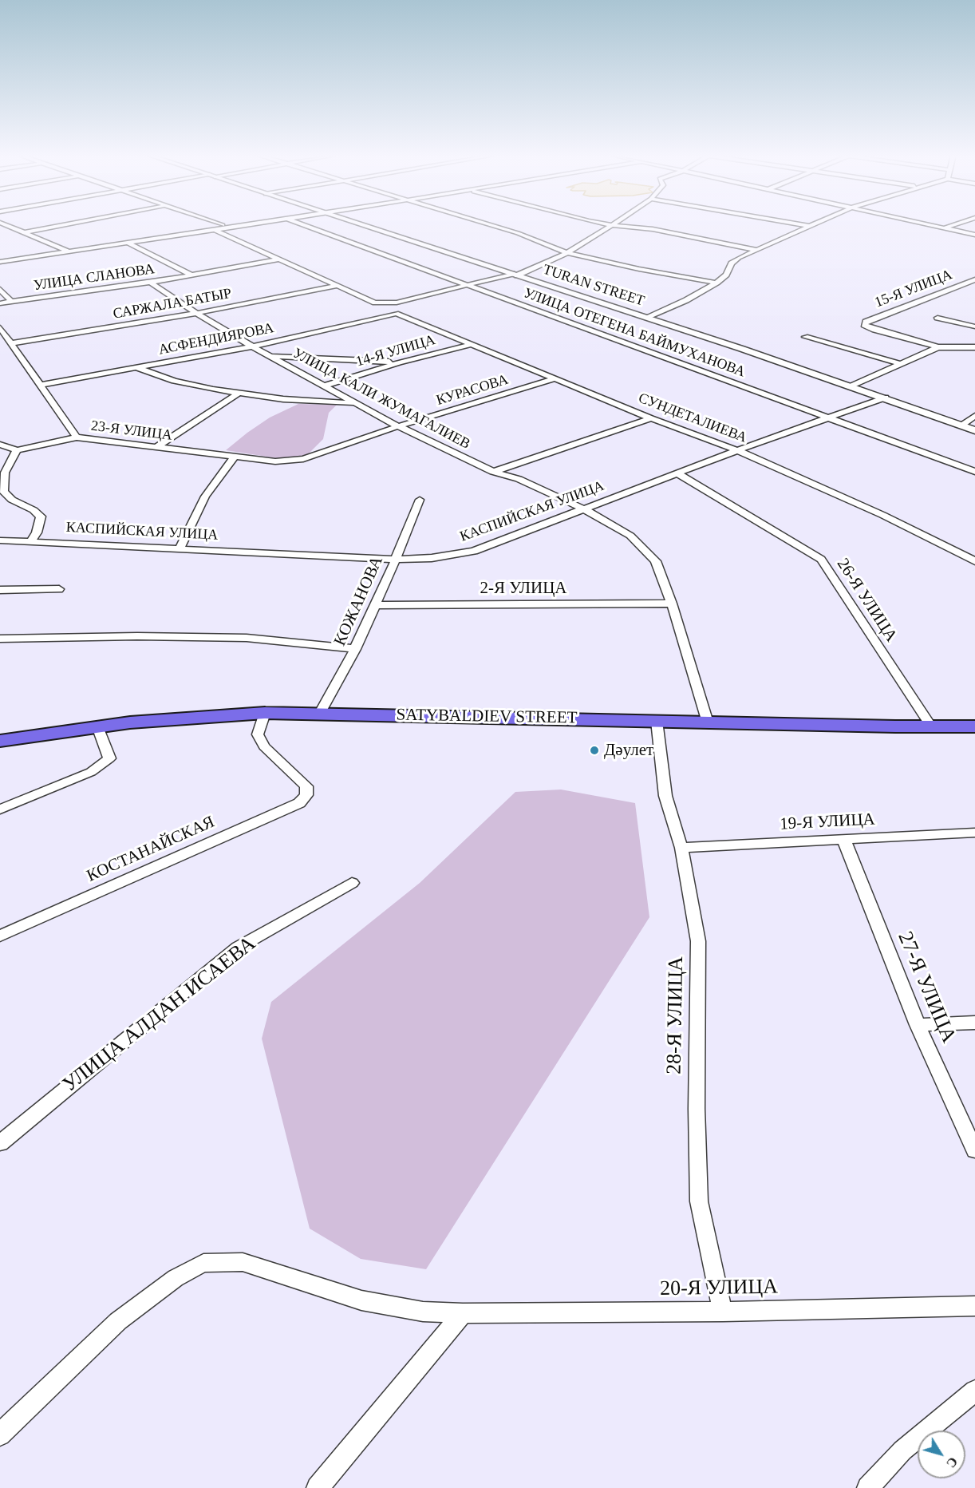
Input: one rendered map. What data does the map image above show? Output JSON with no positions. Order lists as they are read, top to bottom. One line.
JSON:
{"streets":{"main road":["SATYBALDIEV STREET"],"street":["УЛИЦА СЛАНОВА","TURAN STREET","15-Я УЛИЦА","САРЖАЛА БАТЫР","УЛИЦА ОТЕГЕНА БАЙМУХАНОВА","АСФЕНДИЯРОВА","14-Я УЛИЦА","КУРАСОВА","УЛИЦА КАЛИ ЖУМАГАЛИЕВ","СУНДЕТАЛИЕВА","23-Я УЛИЦА","КАСПИЙСКАЯ УЛИЦА","2-Я УЛИЦА","26-Я УЛИЦА","КОЖАНОВА","19-Я УЛИЦА","КОСТАНАЙСКАЯ","27-Я УЛИЦА","УЛИЦА АЛДАН ИСАЕВА","28-Я УЛИЦА","20-Я УЛИЦА"]},"crossings":[["УЛИЦА СЛАНОВА","УЛИЦА КАЛИ ЖУМАГАЛИЕВ"],["TURAN STREET","КАСПИЙСКАЯ УЛИЦА"],["САРЖАЛА БАТЫР","УЛИЦА КАЛИ ЖУМАГАЛИЕВ"],["САРЖАЛА БАТЫР","23-Я УЛИЦА"],["УЛИЦА ОТЕГЕНА БАЙМУХАНОВА","КАСПИЙСКАЯ УЛИЦА"],["АСФЕНДИЯРОВА","УЛИЦА КАЛИ ЖУМАГАЛИЕВ"],["АСФЕНДИЯРОВА","СУНДЕТАЛИЕВА"],["АСФЕНДИЯРОВА","23-Я УЛИЦА"],["14-Я УЛИЦА","УЛИЦА КАЛИ ЖУМАГАЛИЕВ"],["14-Я УЛИЦА","СУНДЕТАЛИЕВА"],["КУРАСОВА","УЛИЦА КАЛИ ЖУМАГАЛИЕВ"],["КУРАСОВА","СУНДЕТАЛИЕВА"],["КУРАСОВА","23-Я УЛИЦА"],["УЛИЦА КАЛИ ЖУМАГАЛИЕВ","КАСПИЙСКАЯ УЛИЦА"],["УЛИЦА КАЛИ ЖУМАГАЛИЕВ","2-Я УЛИЦА"],["УЛИЦА КАЛИ ЖУМАГАЛИЕВ","SATYBALDIEV STREET"],["СУНДЕТАЛИЕВА","КАСПИЙСКАЯ УЛИЦА"],["КАСПИЙСКАЯ УЛИЦА","26-Я УЛИЦА"],["КАСПИЙСКАЯ УЛИЦА","КОЖАНОВА"],["2-Я УЛИЦА","КОЖАНОВА"],["26-Я УЛИЦА","SATYBALDIEV STREET"],["КОЖАНОВА","SATYBALDIEV STREET"],["SATYBALDIEV STREET","КОСТАНАЙСКАЯ"],["SATYBALDIEV STREET","28-Я УЛИЦА"],["19-Я УЛИЦА","27-Я УЛИЦА"],["19-Я УЛИЦА","28-Я УЛИЦА"],["28-Я УЛИЦА","20-Я УЛИЦА"]],"places":["Дәулет"],"north":"bottom right"}
